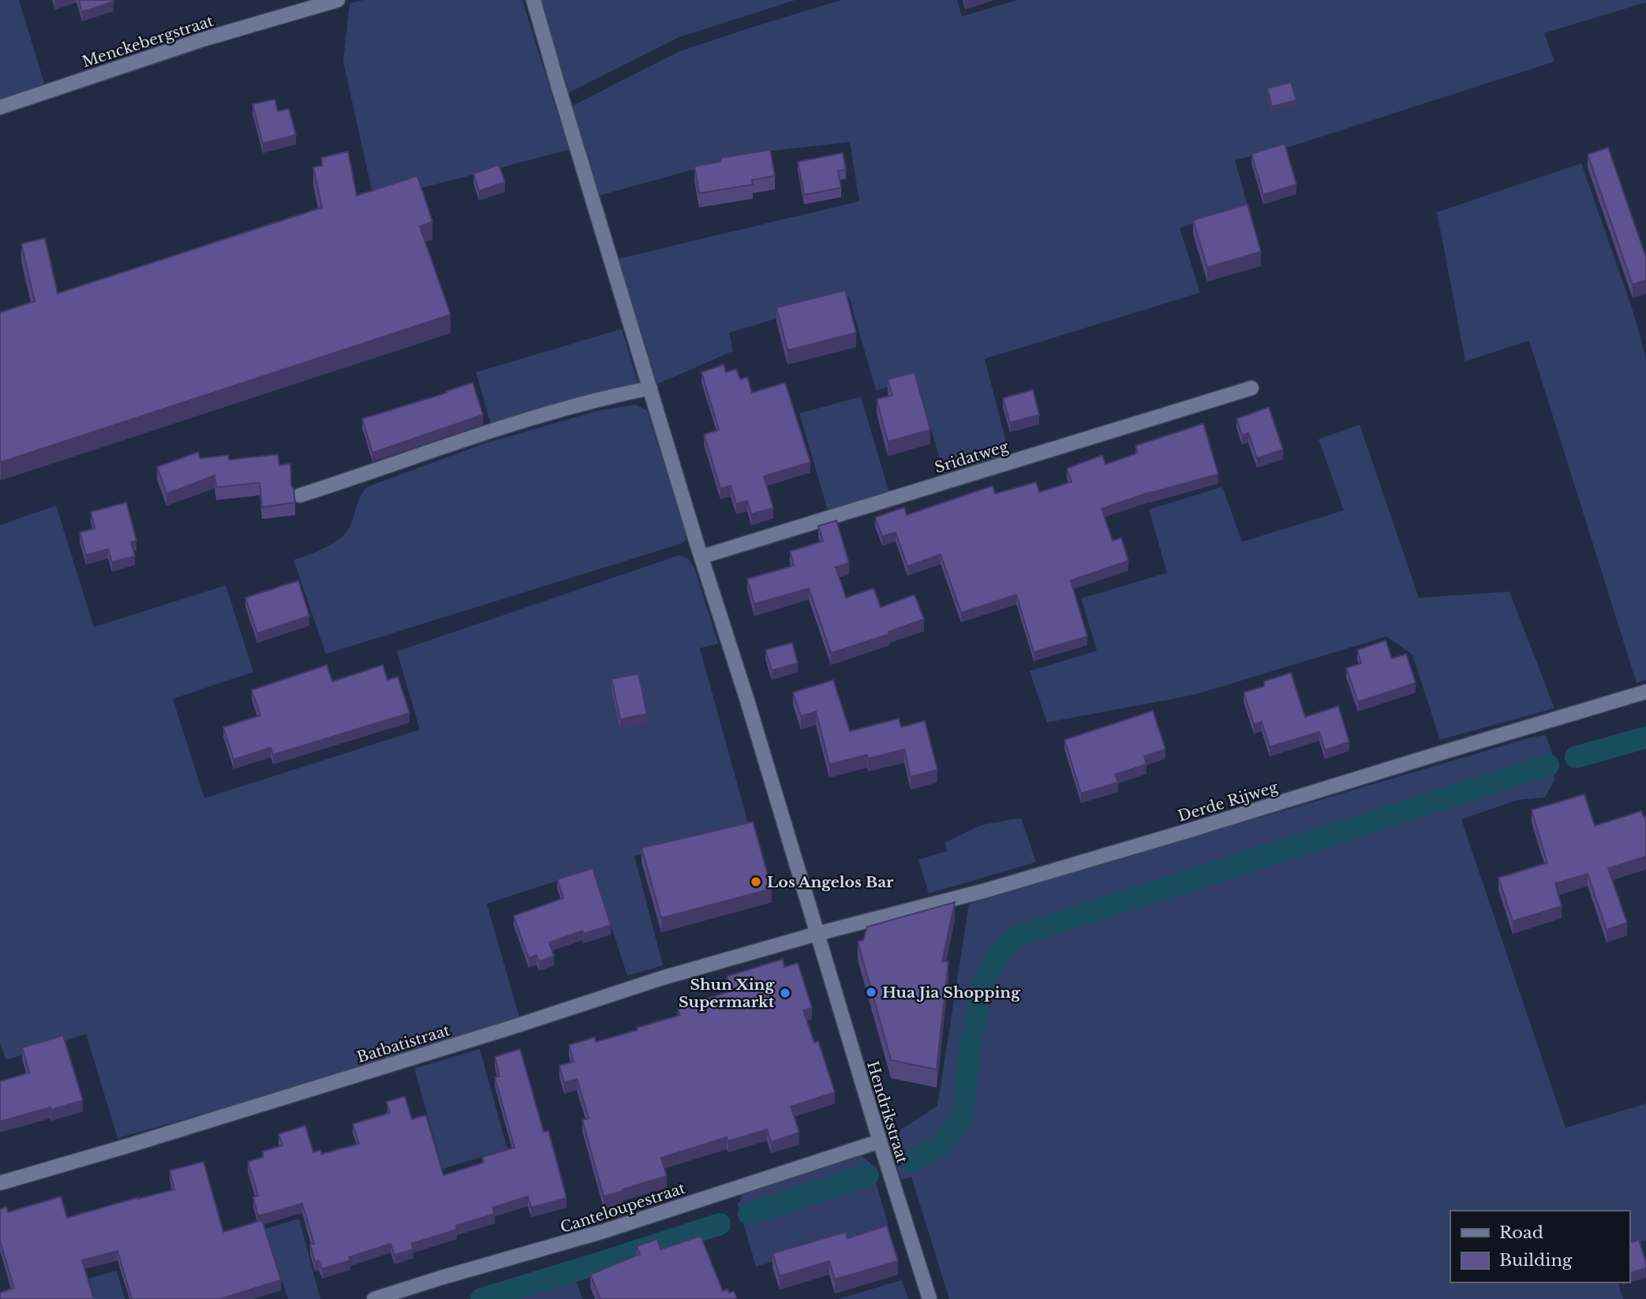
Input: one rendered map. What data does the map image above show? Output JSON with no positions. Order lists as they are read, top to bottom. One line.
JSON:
{"streets":{"street":["Menckebergstraat","Sridatweg","Derde Rijweg","Batbatistraat","Hendrikstraat","Canteloupestraat"]},"crossings":[["Sridatweg","Hendrikstraat"],["Derde Rijweg","Batbatistraat"],["Derde Rijweg","Hendrikstraat"],["Batbatistraat","Hendrikstraat"],["Hendrikstraat","Canteloupestraat"]],"places":["Los Angelos Bar","Hua Jia Shopping","Shun Xing Supermarkt"],"legend":["Road","Building"]}
